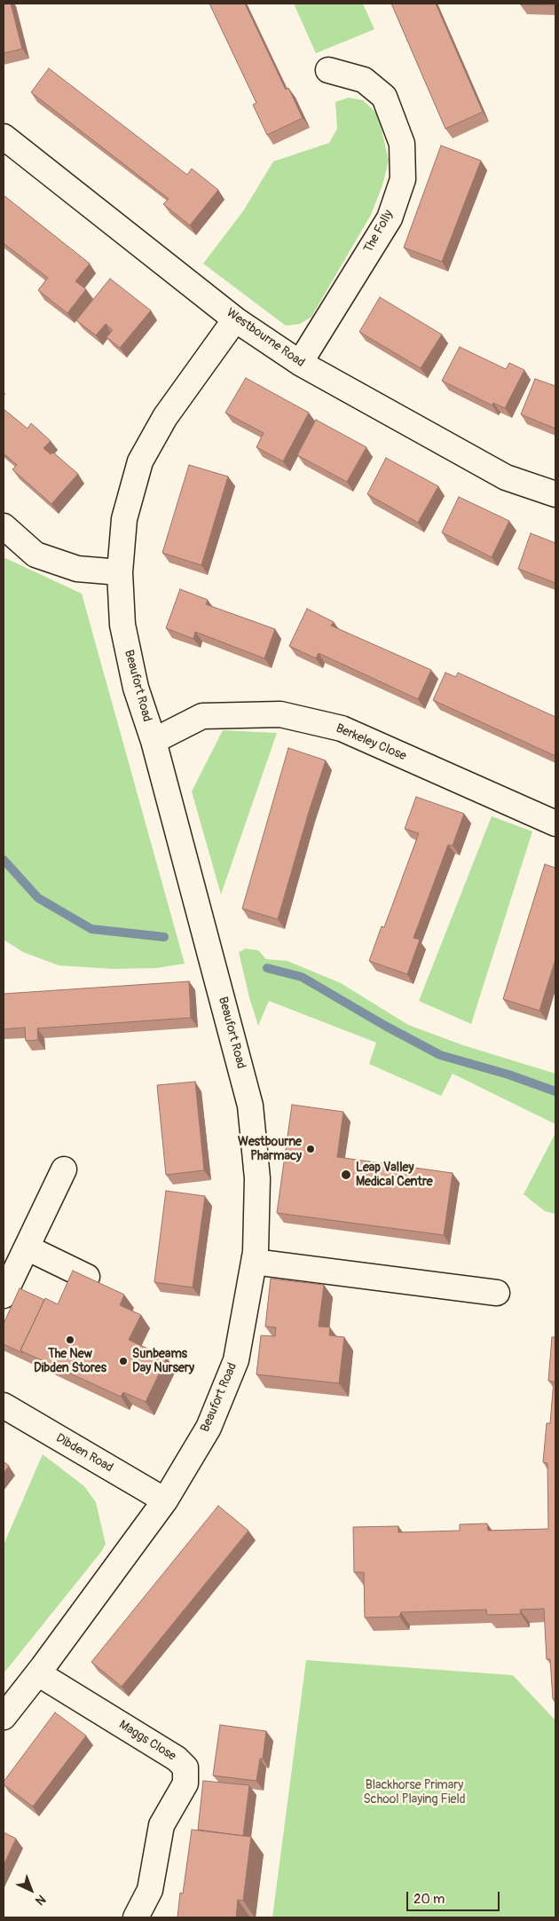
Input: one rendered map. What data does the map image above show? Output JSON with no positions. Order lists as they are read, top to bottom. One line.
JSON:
{"streets":{"street":["The Folly","Westbourne Road","Beaufort Road","Berkeley Close","Dibden Road","Maggs Close"]},"crossings":[["The Folly","Westbourne Road"],["Westbourne Road","Beaufort Road"],["Beaufort Road","Berkeley Close"],["Beaufort Road","Dibden Road"],["Beaufort Road","Maggs Close"]],"parks":["Blackhorse Primary School Playing Field"],"places":["Westbourne Pharmacy","Leap Valley Medical Centre","The New Dibden Stores","Sunbeams Day Nursery"],"scale_bar":"20 m","north":"bottom right"}
